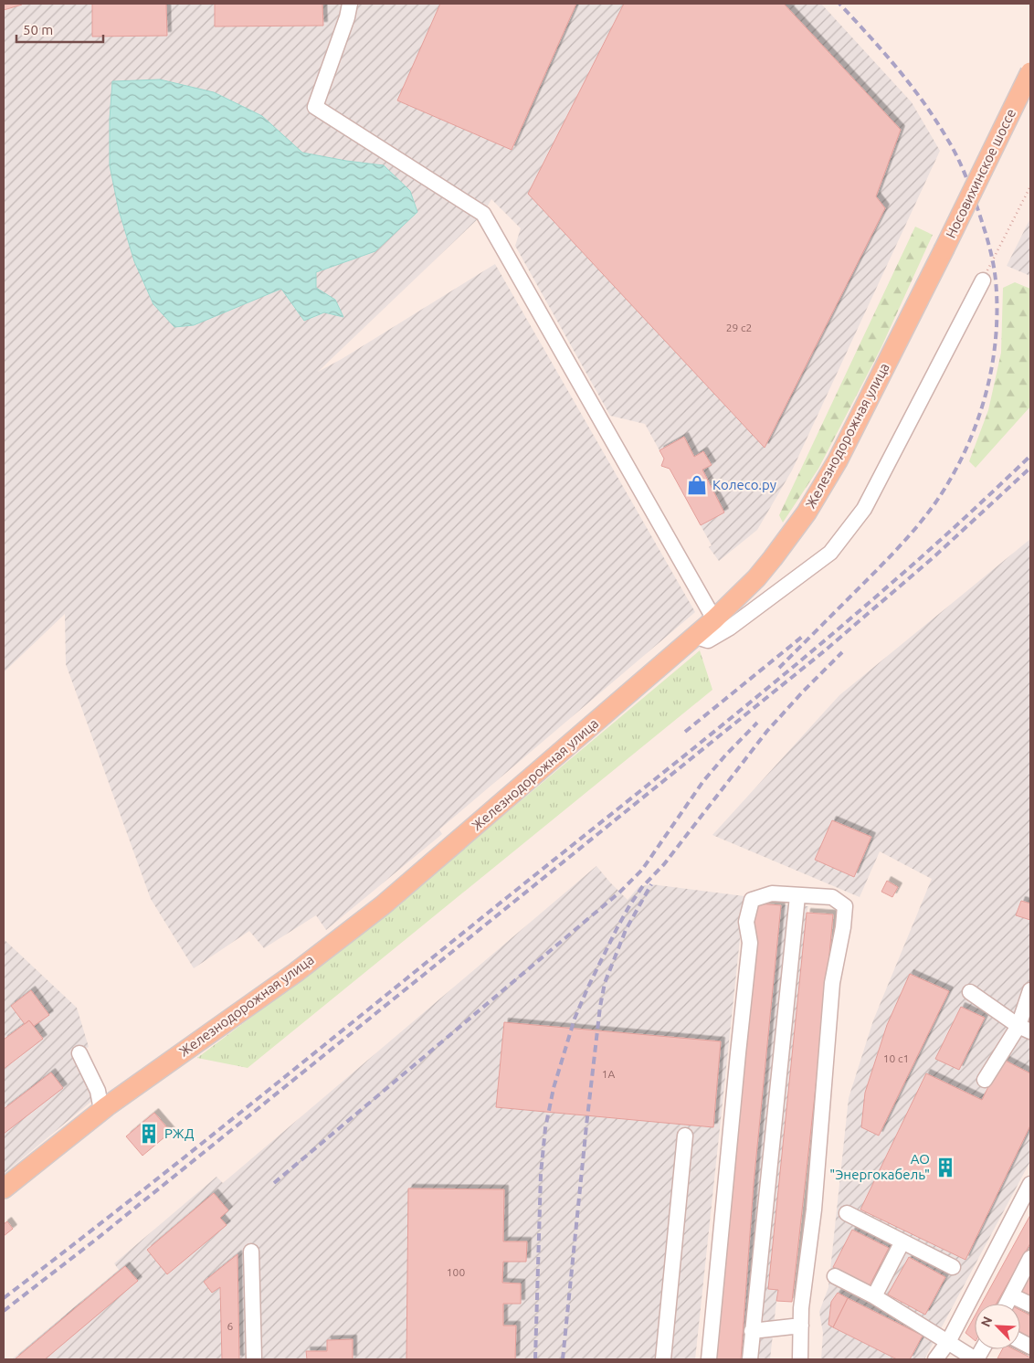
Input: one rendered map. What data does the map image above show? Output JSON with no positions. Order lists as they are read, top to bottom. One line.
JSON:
{"streets":{"main road":["Носовихинское шоссе","Железнодорожная улица"]},"crossings":[["Носовихинское шоссе","Железнодорожная улица"]],"places":{"shop":["Колесо.ру"],"building":["РЖД","АО \"Энергокабель\""]},"house_numbers":["29 с2","10 с1","1А","100","6"],"scale_bar":"50 m","north":"top left"}
